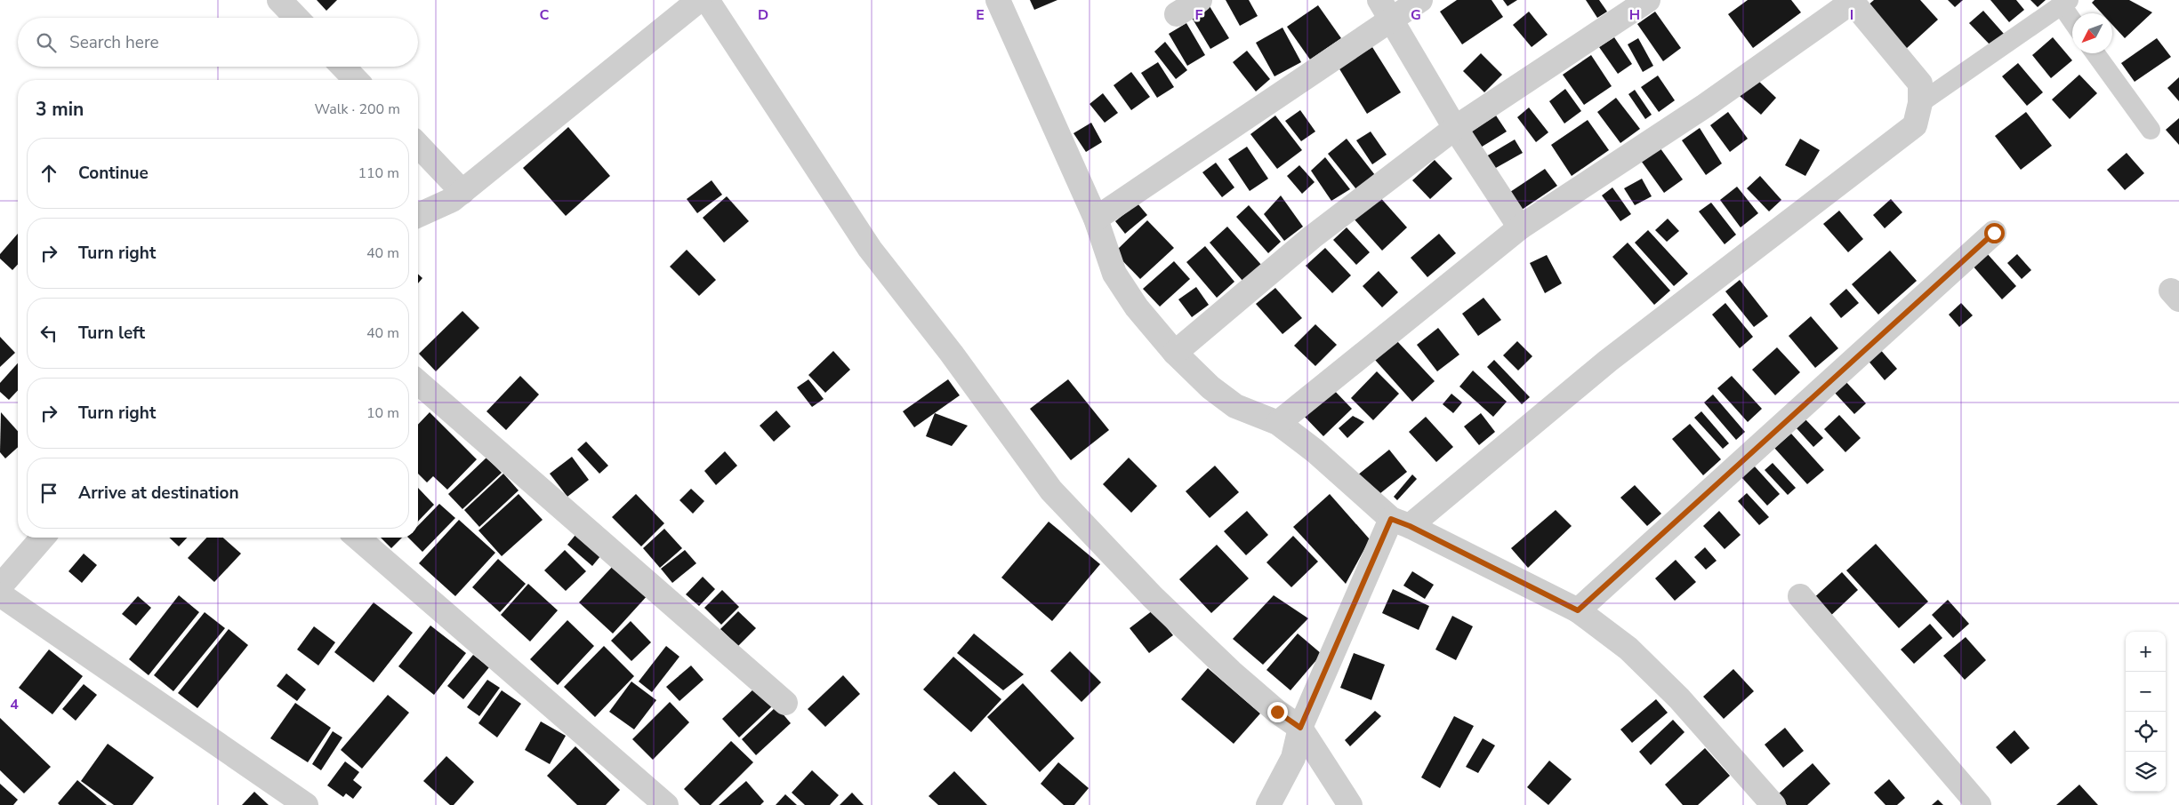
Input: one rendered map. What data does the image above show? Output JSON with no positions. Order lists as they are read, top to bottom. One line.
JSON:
{"north":"bottom left","page":{"search":"Search here","heading":["3 min","Walk · 200 m"],"list":[["Continue","110 m"],["Turn right","40 m"],["Turn left","40 m"],["Turn right","10 m"],"Arrive at destination"],"map_buttons":["+","−"]},"grid":{"columns":["C","D","E","F","G","H","I"],"rows":["4"]}}
